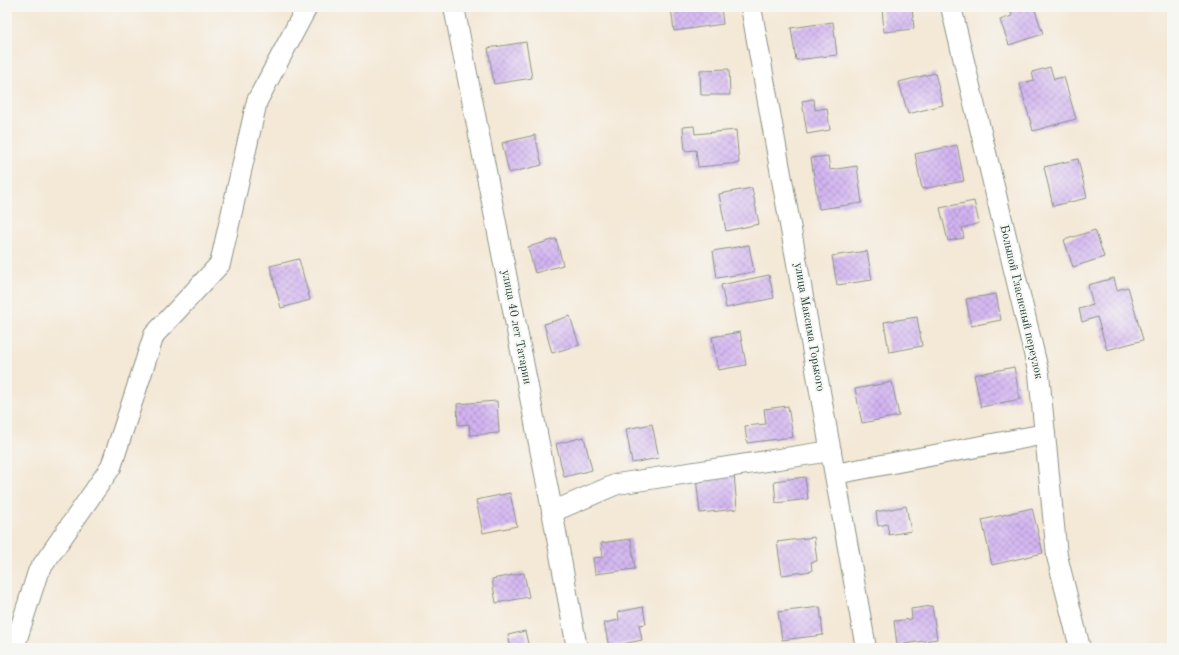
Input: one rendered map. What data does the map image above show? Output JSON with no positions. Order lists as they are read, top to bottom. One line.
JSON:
{"streets":{"street":["Большой Гласисный переулок","улица 40 лет Татарии","улица Максима Горького"]}}
